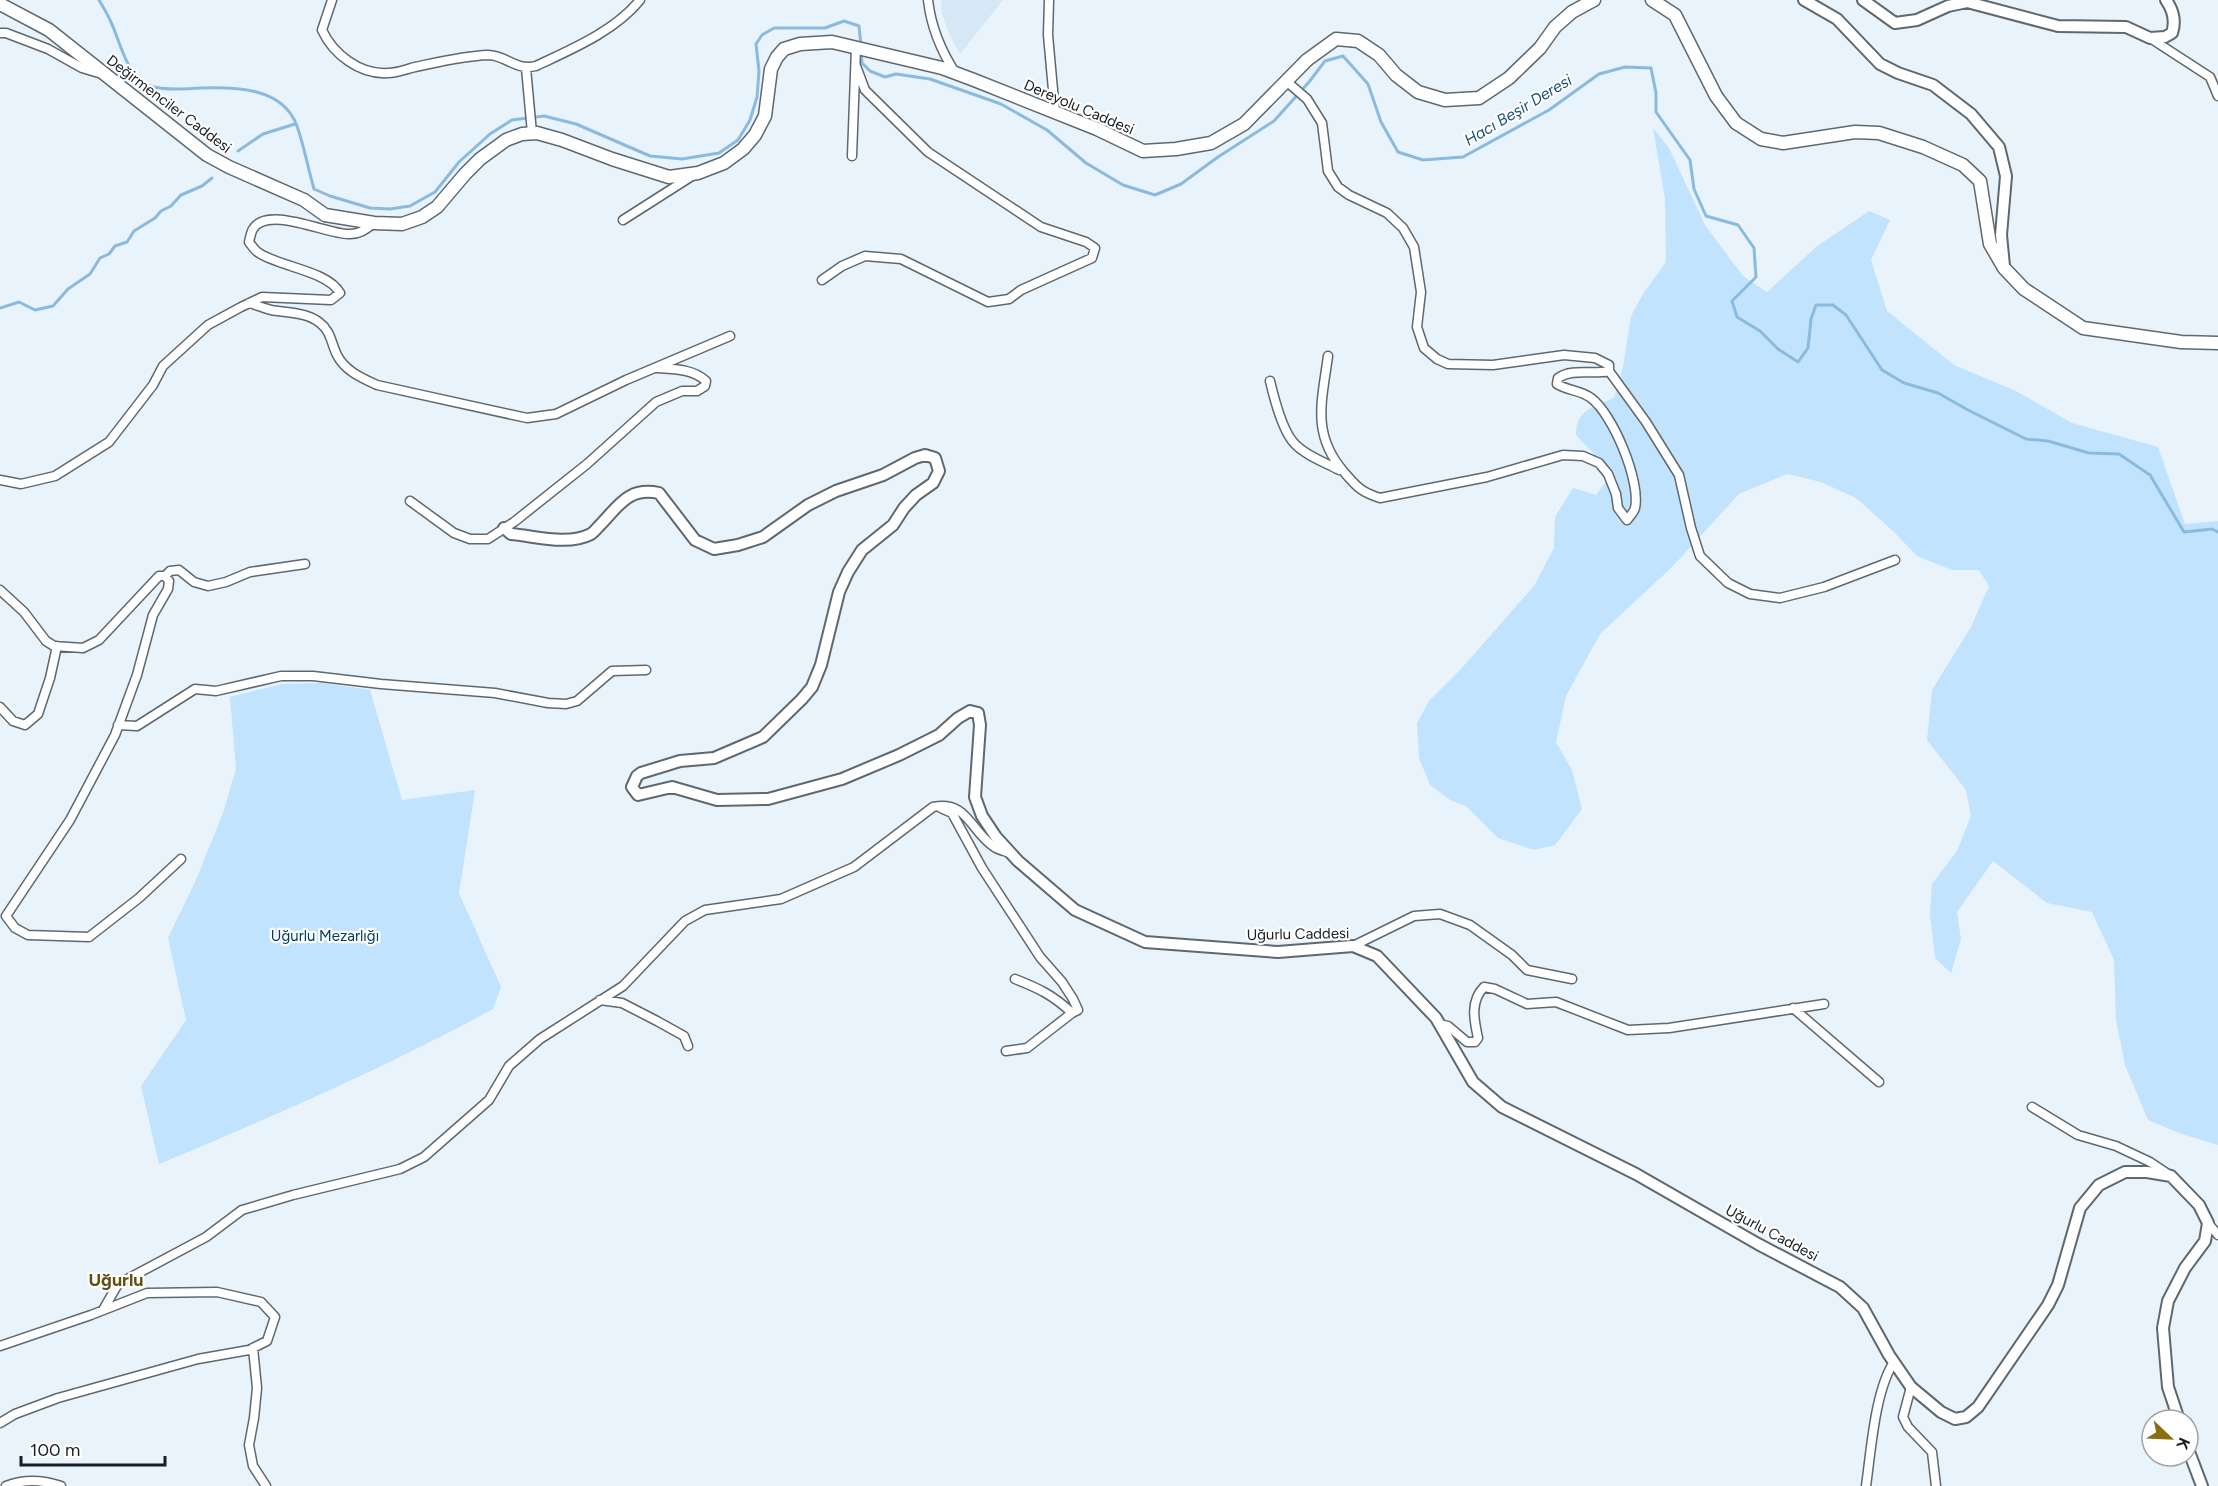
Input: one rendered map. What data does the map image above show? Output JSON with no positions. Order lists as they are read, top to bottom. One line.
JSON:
{"streets":{"main road":["Değirmenciler Caddesi","Dereyolu Caddesi"],"street":["Uğurlu Caddesi"]},"districts":["Uğurlu"],"water":["Hacı Beşir Deresi"],"parks":["Uğurlu Mezarlığı"],"scale_bar":"100 m","north":"bottom right"}
